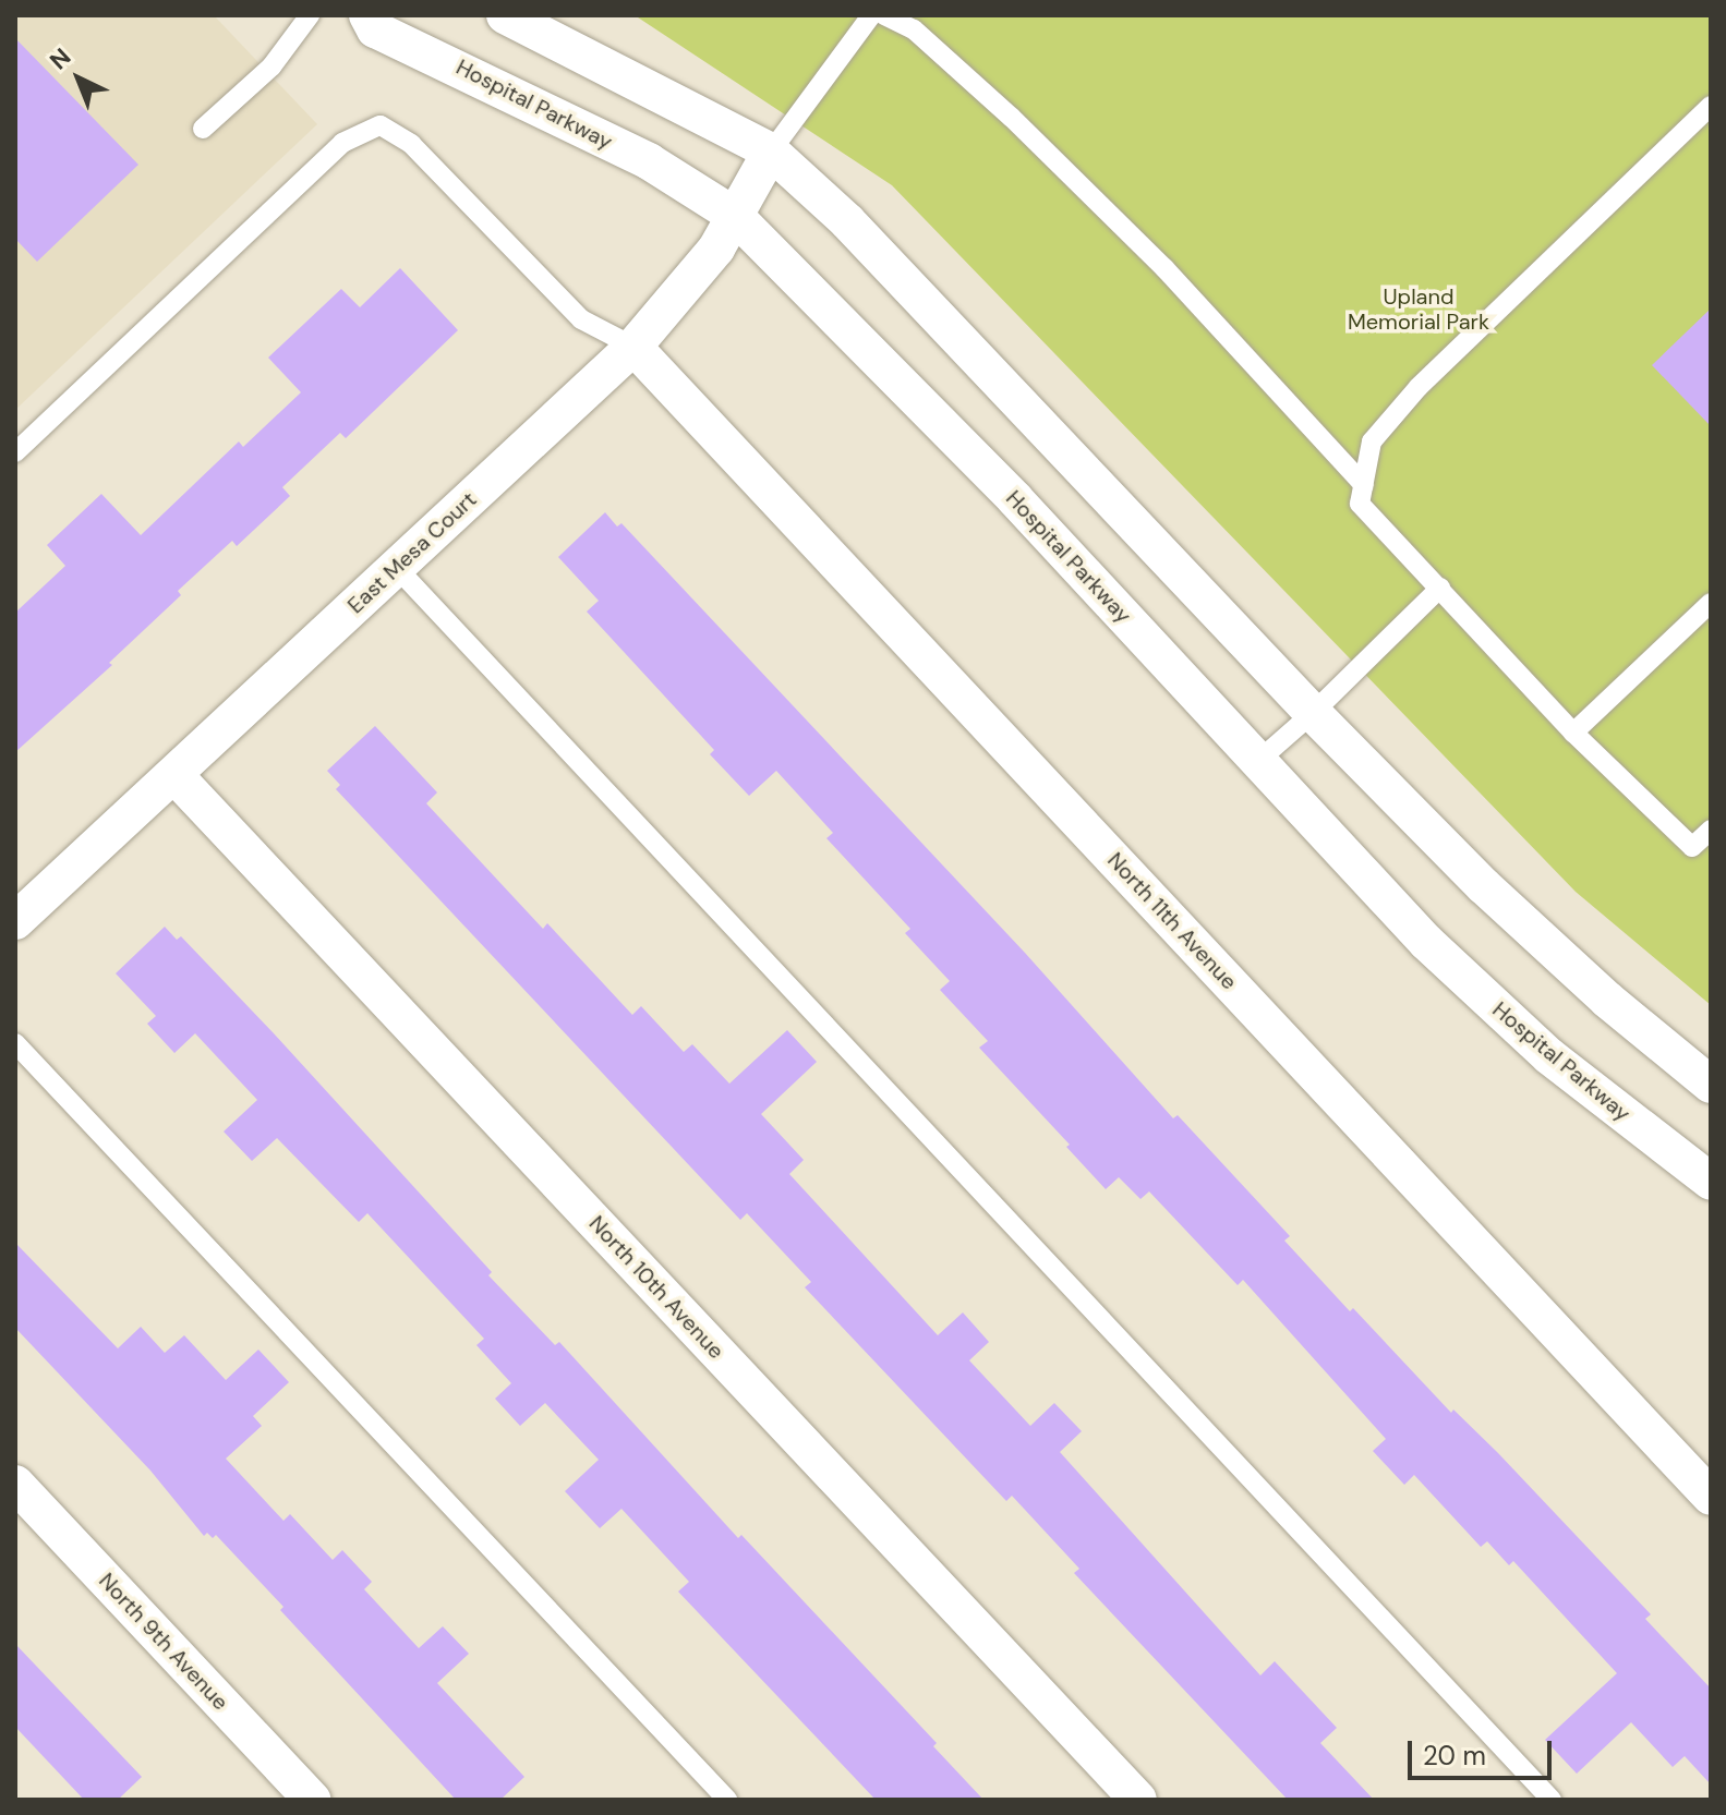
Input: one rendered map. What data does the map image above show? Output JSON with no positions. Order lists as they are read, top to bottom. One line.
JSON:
{"streets":{"street":["Hospital Parkway","East Mesa Court","North 11th Avenue","North 10th Avenue","North 9th Avenue"]},"crossings":[["Hospital Parkway","East Mesa Court"],["East Mesa Court","North 11th Avenue"],["East Mesa Court","North 10th Avenue"]],"parks":["Upland Memorial Park"],"scale_bar":"20 m","north":"top left"}
